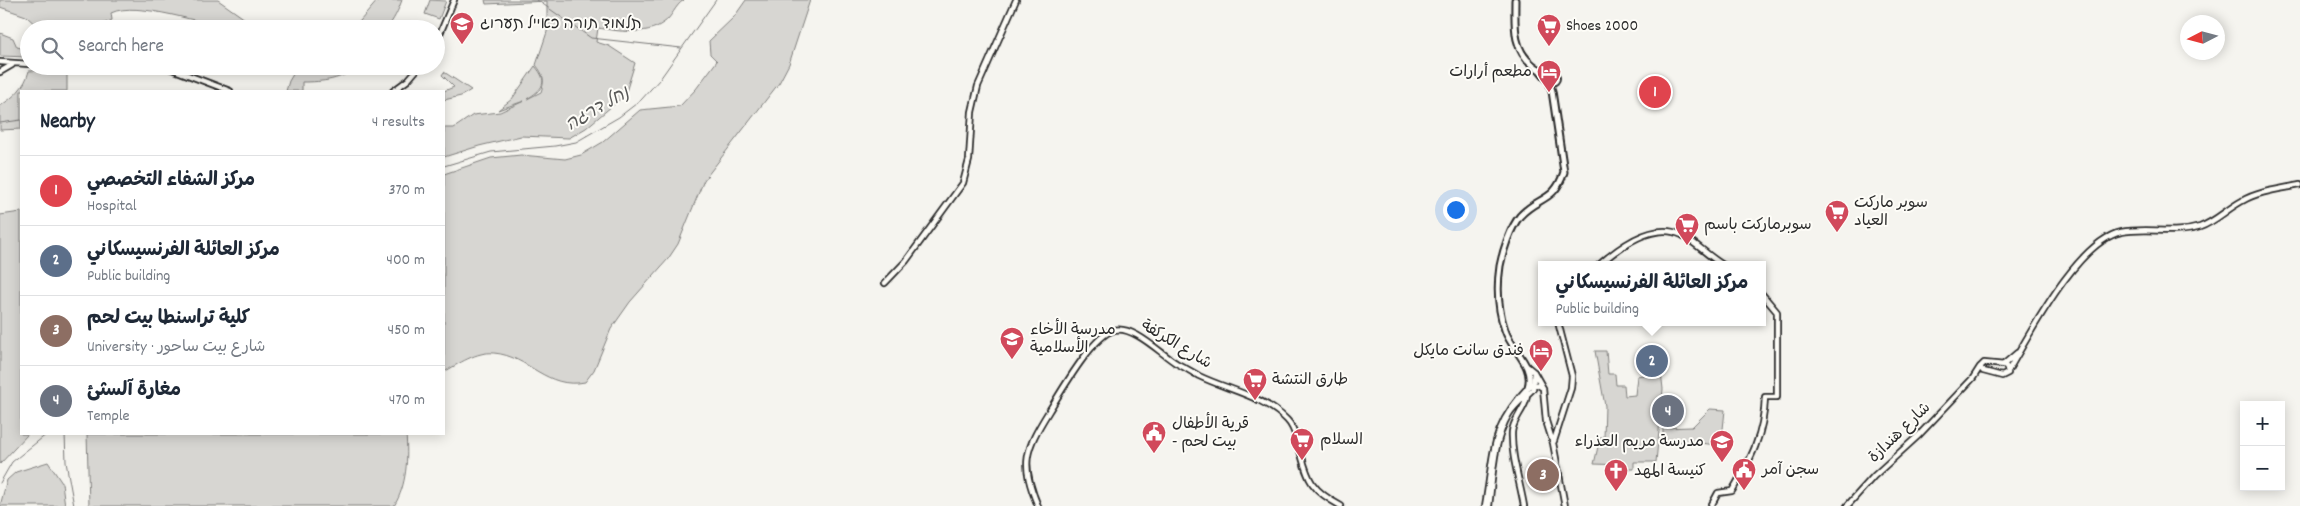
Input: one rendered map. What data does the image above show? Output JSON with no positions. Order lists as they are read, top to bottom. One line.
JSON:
{"streets":{"street":["شارع الكركفة","شارع هندازة"]},"water":["נחל דרגה"],"places":{"school or university":["תלמוד תורה כאייל תערוג","مدرسة الأخاء الأسلامية","مدرسة مريم العذراء"],"supermarket":["Shoes 2000","سوبر ماركت العياد","سوبرماركت باسم","طارق النتشة","السلام"],"hotel":["مطعم أرارات","فندق سانت مايكل"],"public building":["قرية الأطفال - بيت لحم","سجن آمر"],"church":["كنيسة المهد"]},"north":"left","page":{"search":"Search here","pins":["1","2","4","3"],"heading":["Nearby","4 results"],"list":[{"mark":"1","name":"مركز الشفاء التخصصي","note":"Hospital","value":"370 m"},{"mark":"2","name":"مركز العائلة الفرنسيسكاني","note":"Public building","value":"400 m"},{"mark":"3","name":"كلية تراسنطا بيت لحم","note":"University · شارع بيت ساحور","value":"450 m"},{"mark":"4","name":"مغارة آلسثئ","note":"Temple","value":"470 m"}],"popup":["مركز العائلة الفرنسيسكاني","Public building"],"map_buttons":["+","−"]}}
